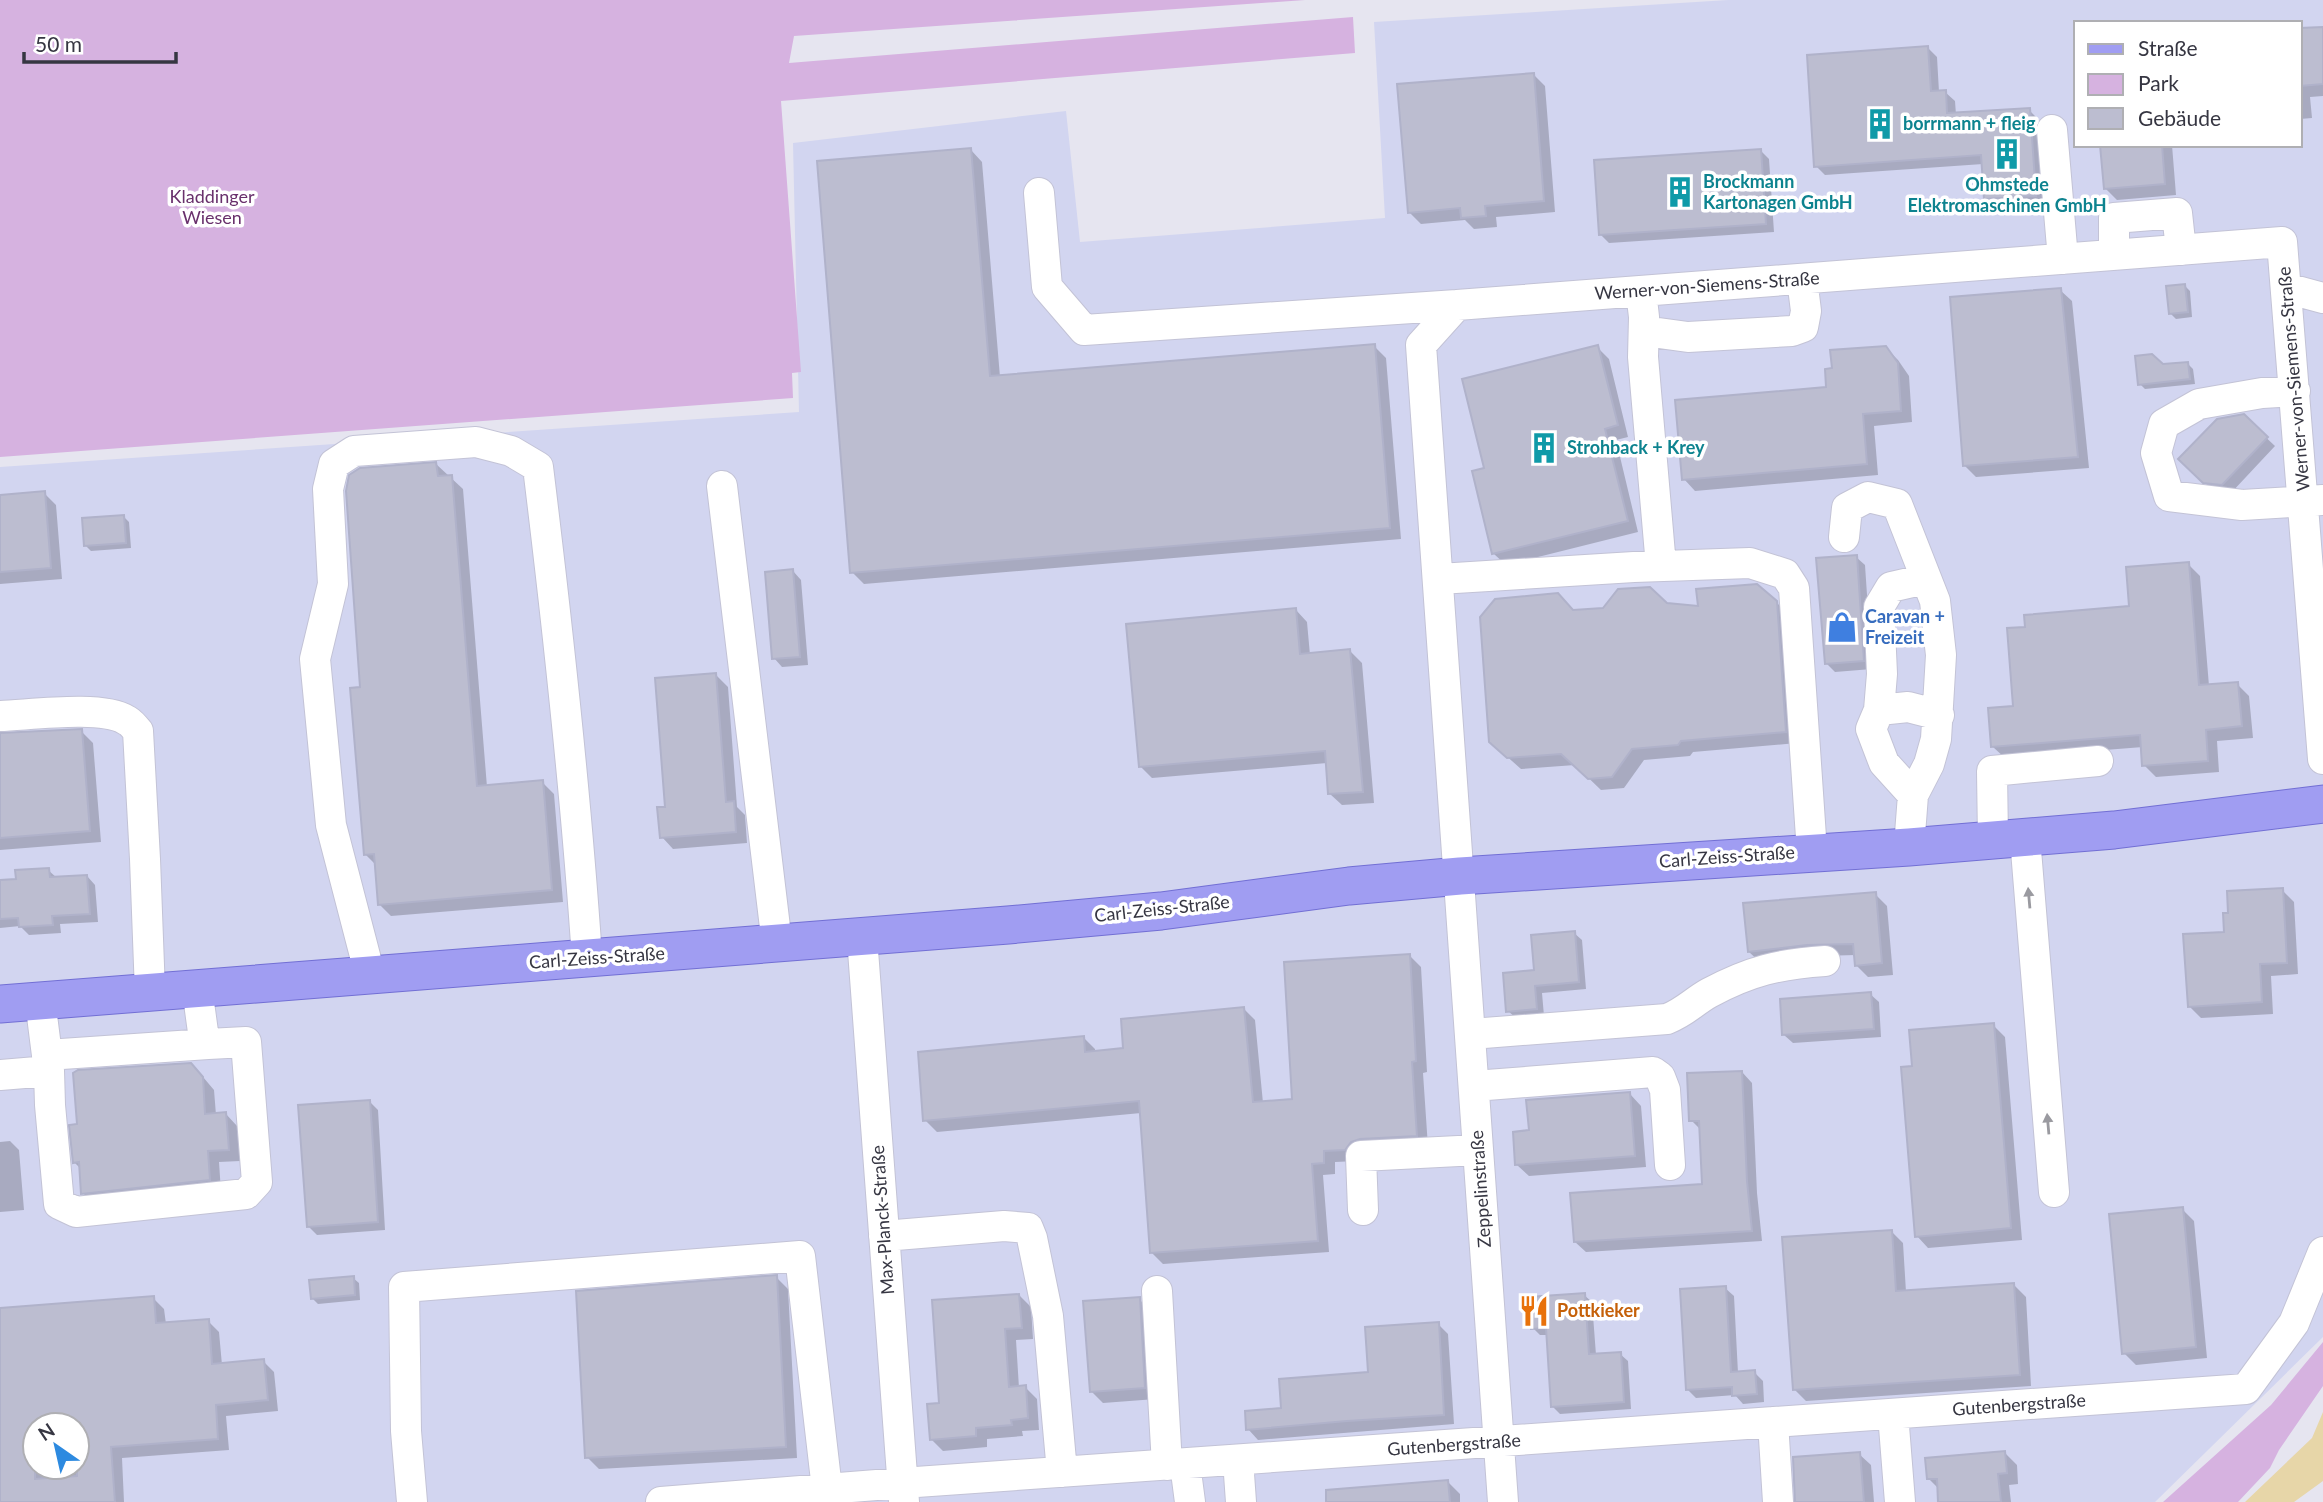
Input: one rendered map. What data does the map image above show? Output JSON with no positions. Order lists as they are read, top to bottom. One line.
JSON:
{"streets":{"main road":["Carl-Zeiss-Straße"],"street":["Werner-von-Siemens-Straße","Zeppelinstraße","Max-Planck-Straße","Gutenbergstraße"]},"crossings":[["Carl-Zeiss-Straße","Zeppelinstraße"],["Carl-Zeiss-Straße","Max-Planck-Straße"],["Zeppelinstraße","Gutenbergstraße"],["Max-Planck-Straße","Gutenbergstraße"]],"parks":["Kladdinger Wiesen"],"places":{"building":["borrmann + fleig","Ohmstede Elektromaschinen GmbH","Brockmann Kartonagen GmbH","Strohback + Krey"],"shop":["Caravan + Freizeit"],"restaurant":["Pottkieker"]},"legend":["Straße","Park","Gebäude"],"scale_bar":"50 m","north":"top left"}
